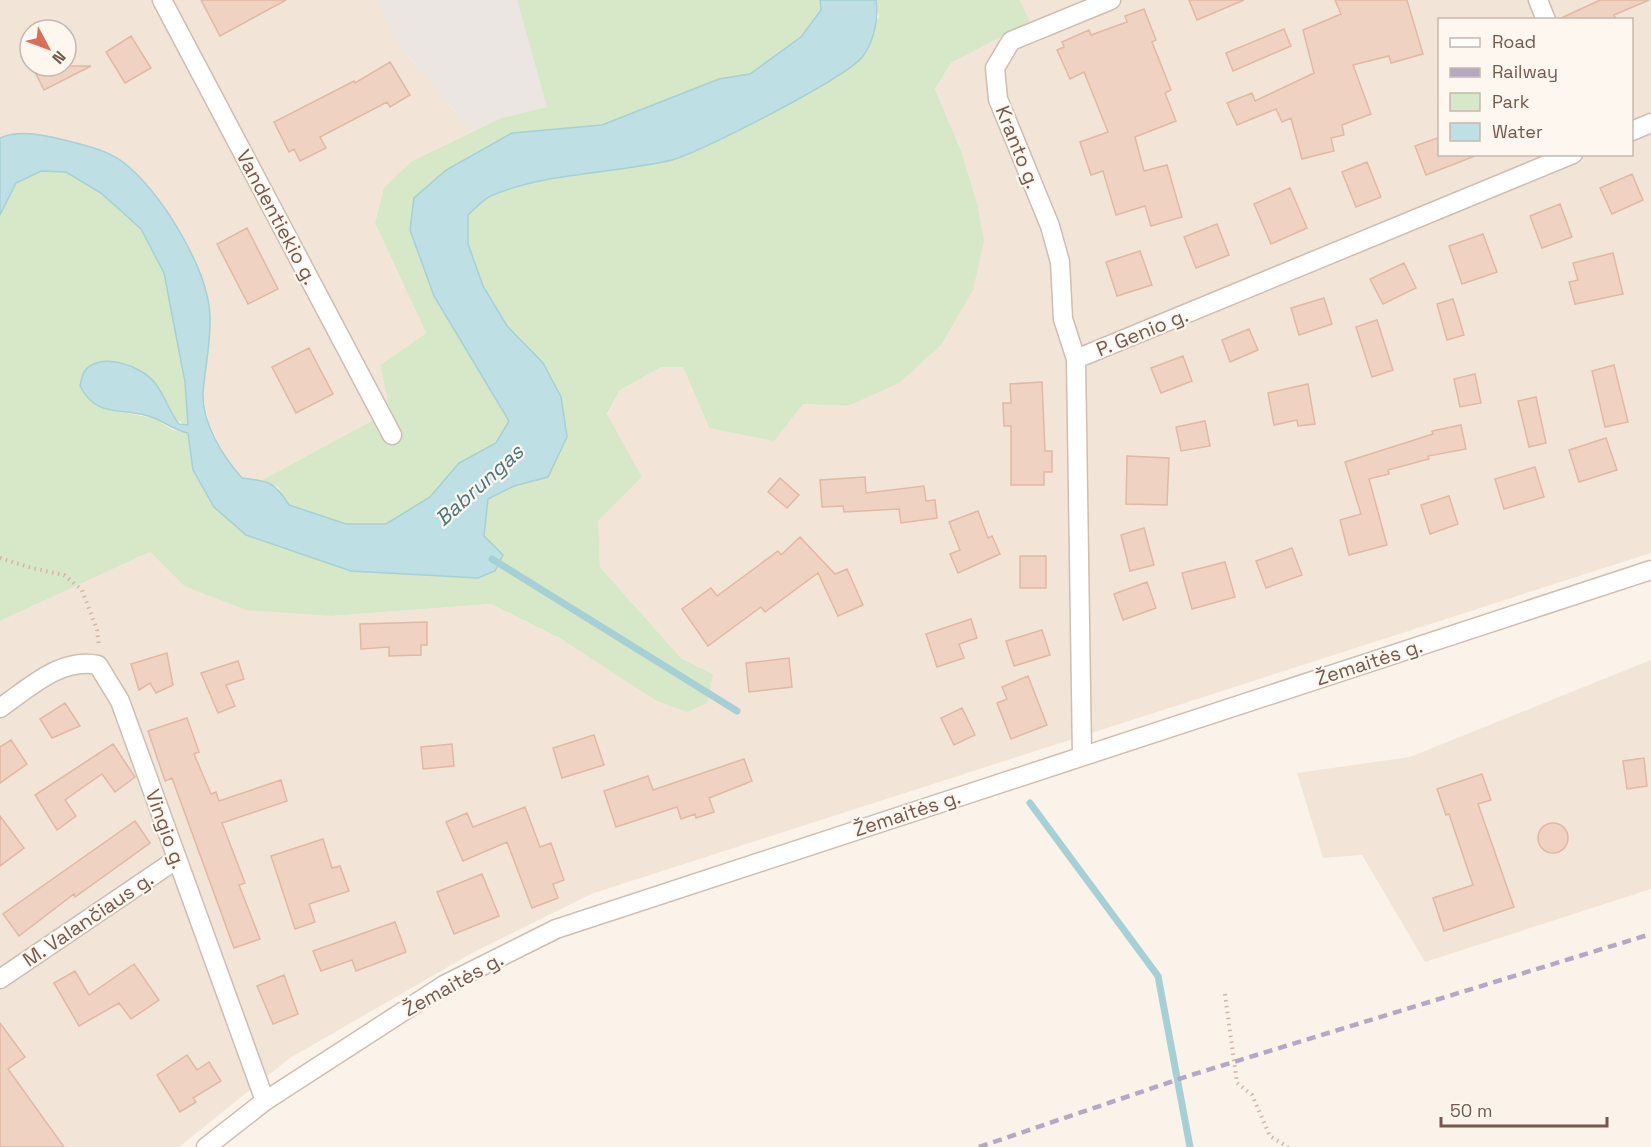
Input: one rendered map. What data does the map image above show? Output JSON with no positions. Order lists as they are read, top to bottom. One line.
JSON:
{"streets":{"street":["Kranto g.","Vandentiekio g.","P. Genio g.","Žemaitės g.","Vingio g.","M. Valančiaus g."]},"crossings":[["Kranto g.","P. Genio g."],["P. Genio g.","Žemaitės g."],["Žemaitės g.","Vingio g."],["Vingio g.","M. Valančiaus g."]],"water":["Babrungas"],"legend":["Road","Railway","Park","Water"],"scale_bar":"50 m","north":"bottom right"}
